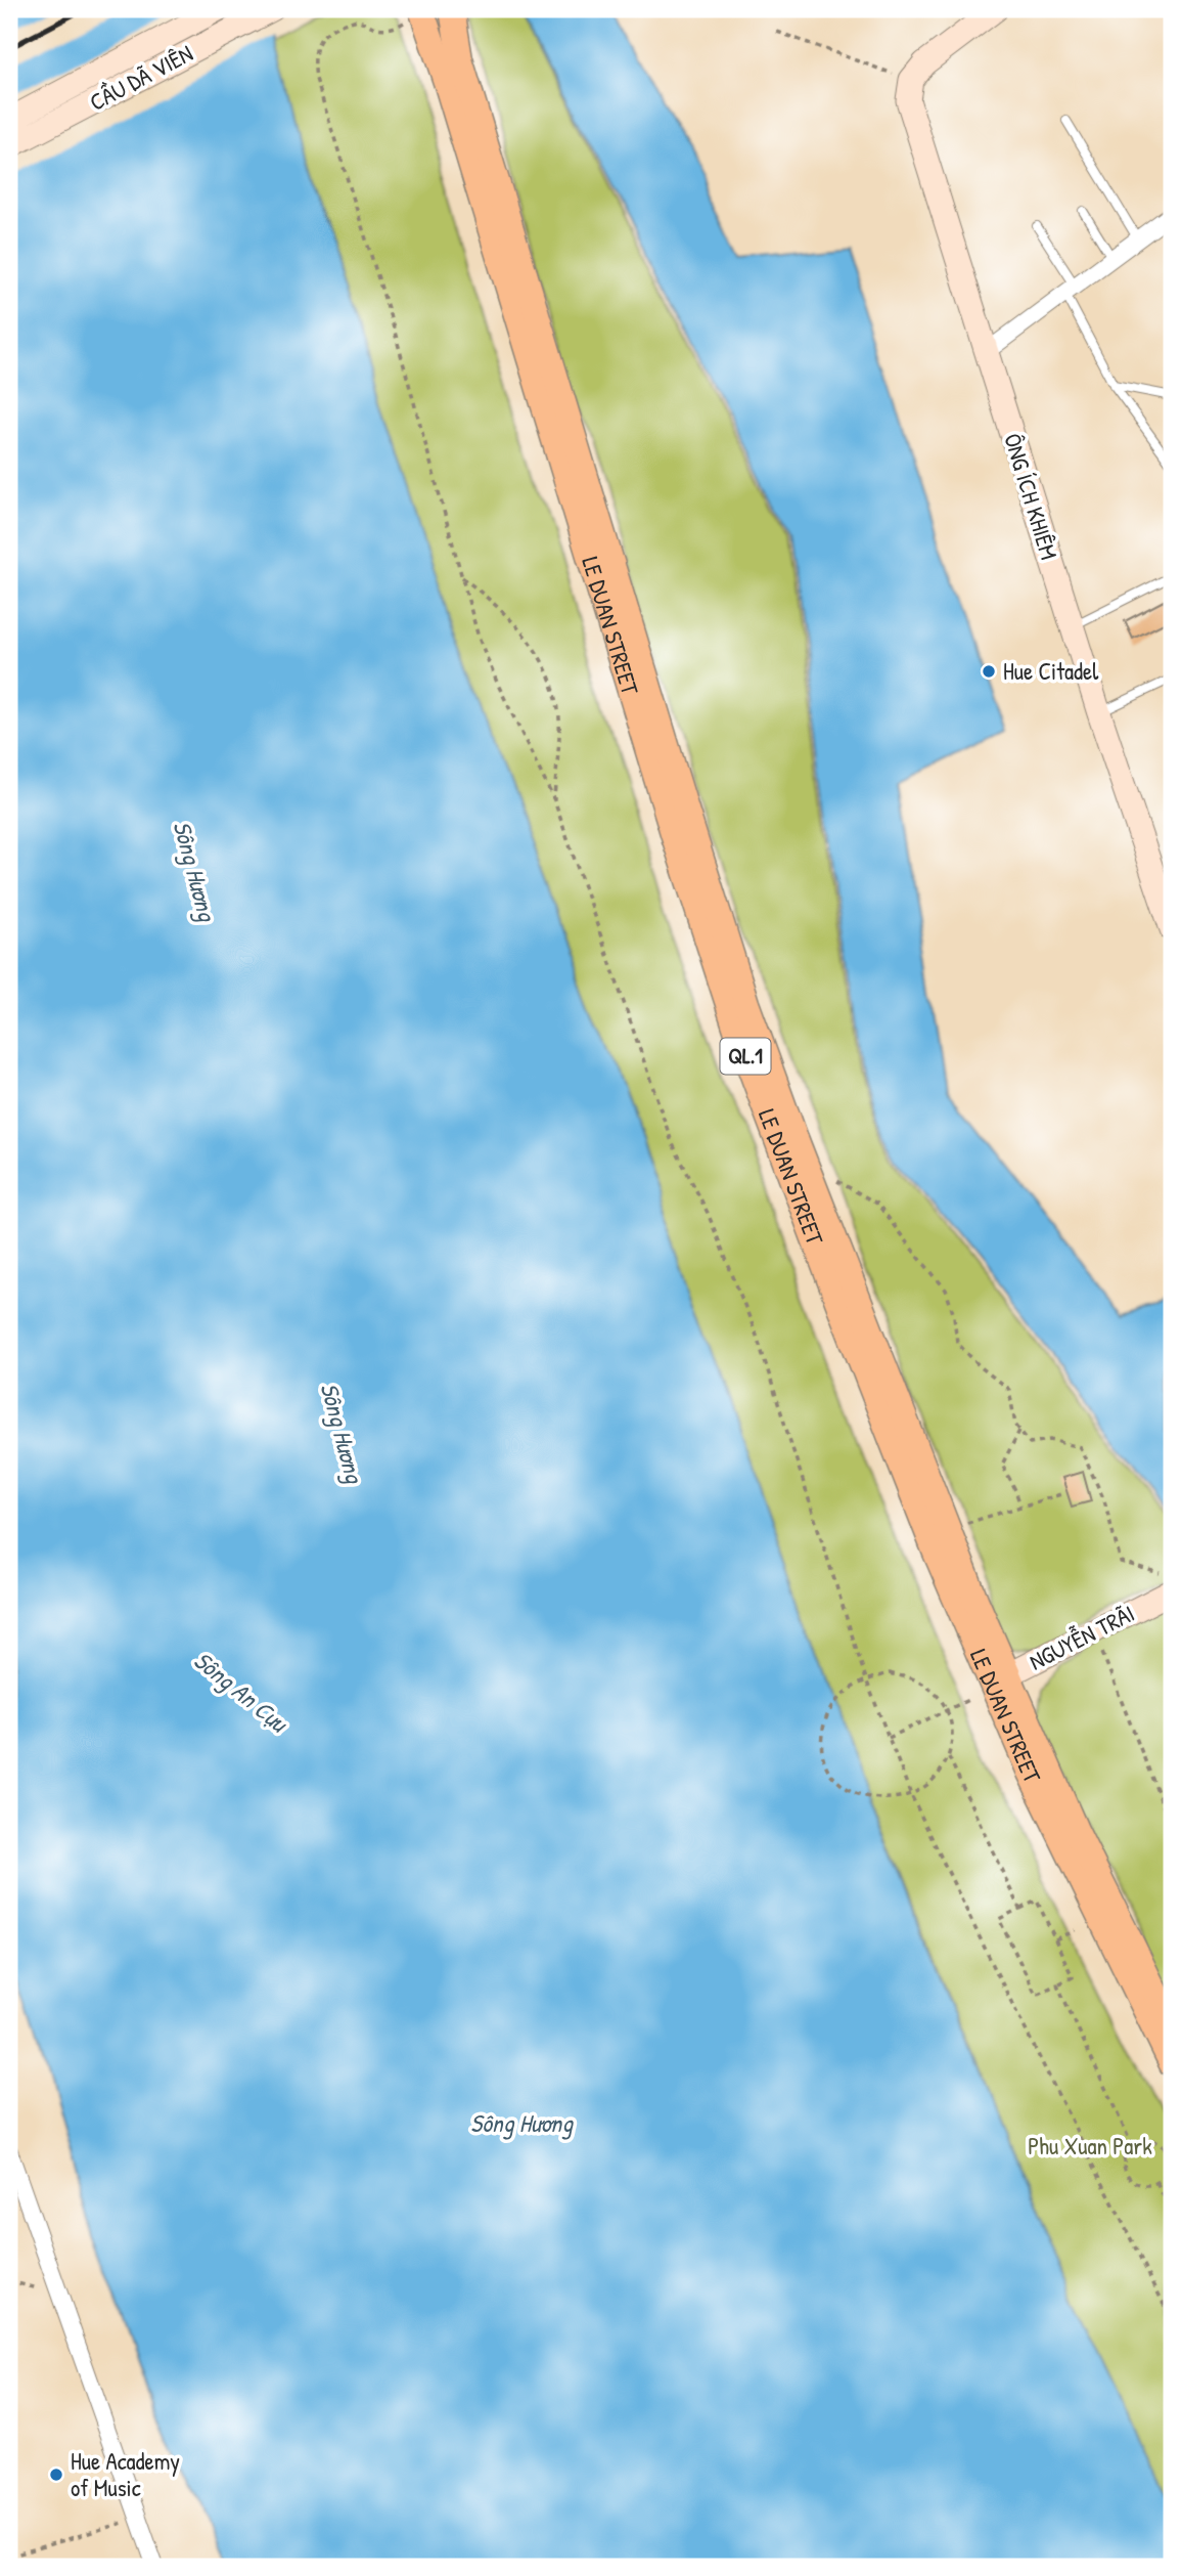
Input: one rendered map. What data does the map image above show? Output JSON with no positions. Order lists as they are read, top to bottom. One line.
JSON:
{"streets":{"main road":["LE DUAN STREET","QL.1"],"street":["CẦU DÃ VIÊN","ÔNG ÍCH KHIÊM","NGUYỄN TRÃI"]},"crossings":[["LE DUAN STREET","NGUYỄN TRÃI"]],"water":["Sông Hương","Sông An Cựu"],"parks":["Phu Xuan Park"],"places":["Hue Citadel","Hue Academy of Music"]}
